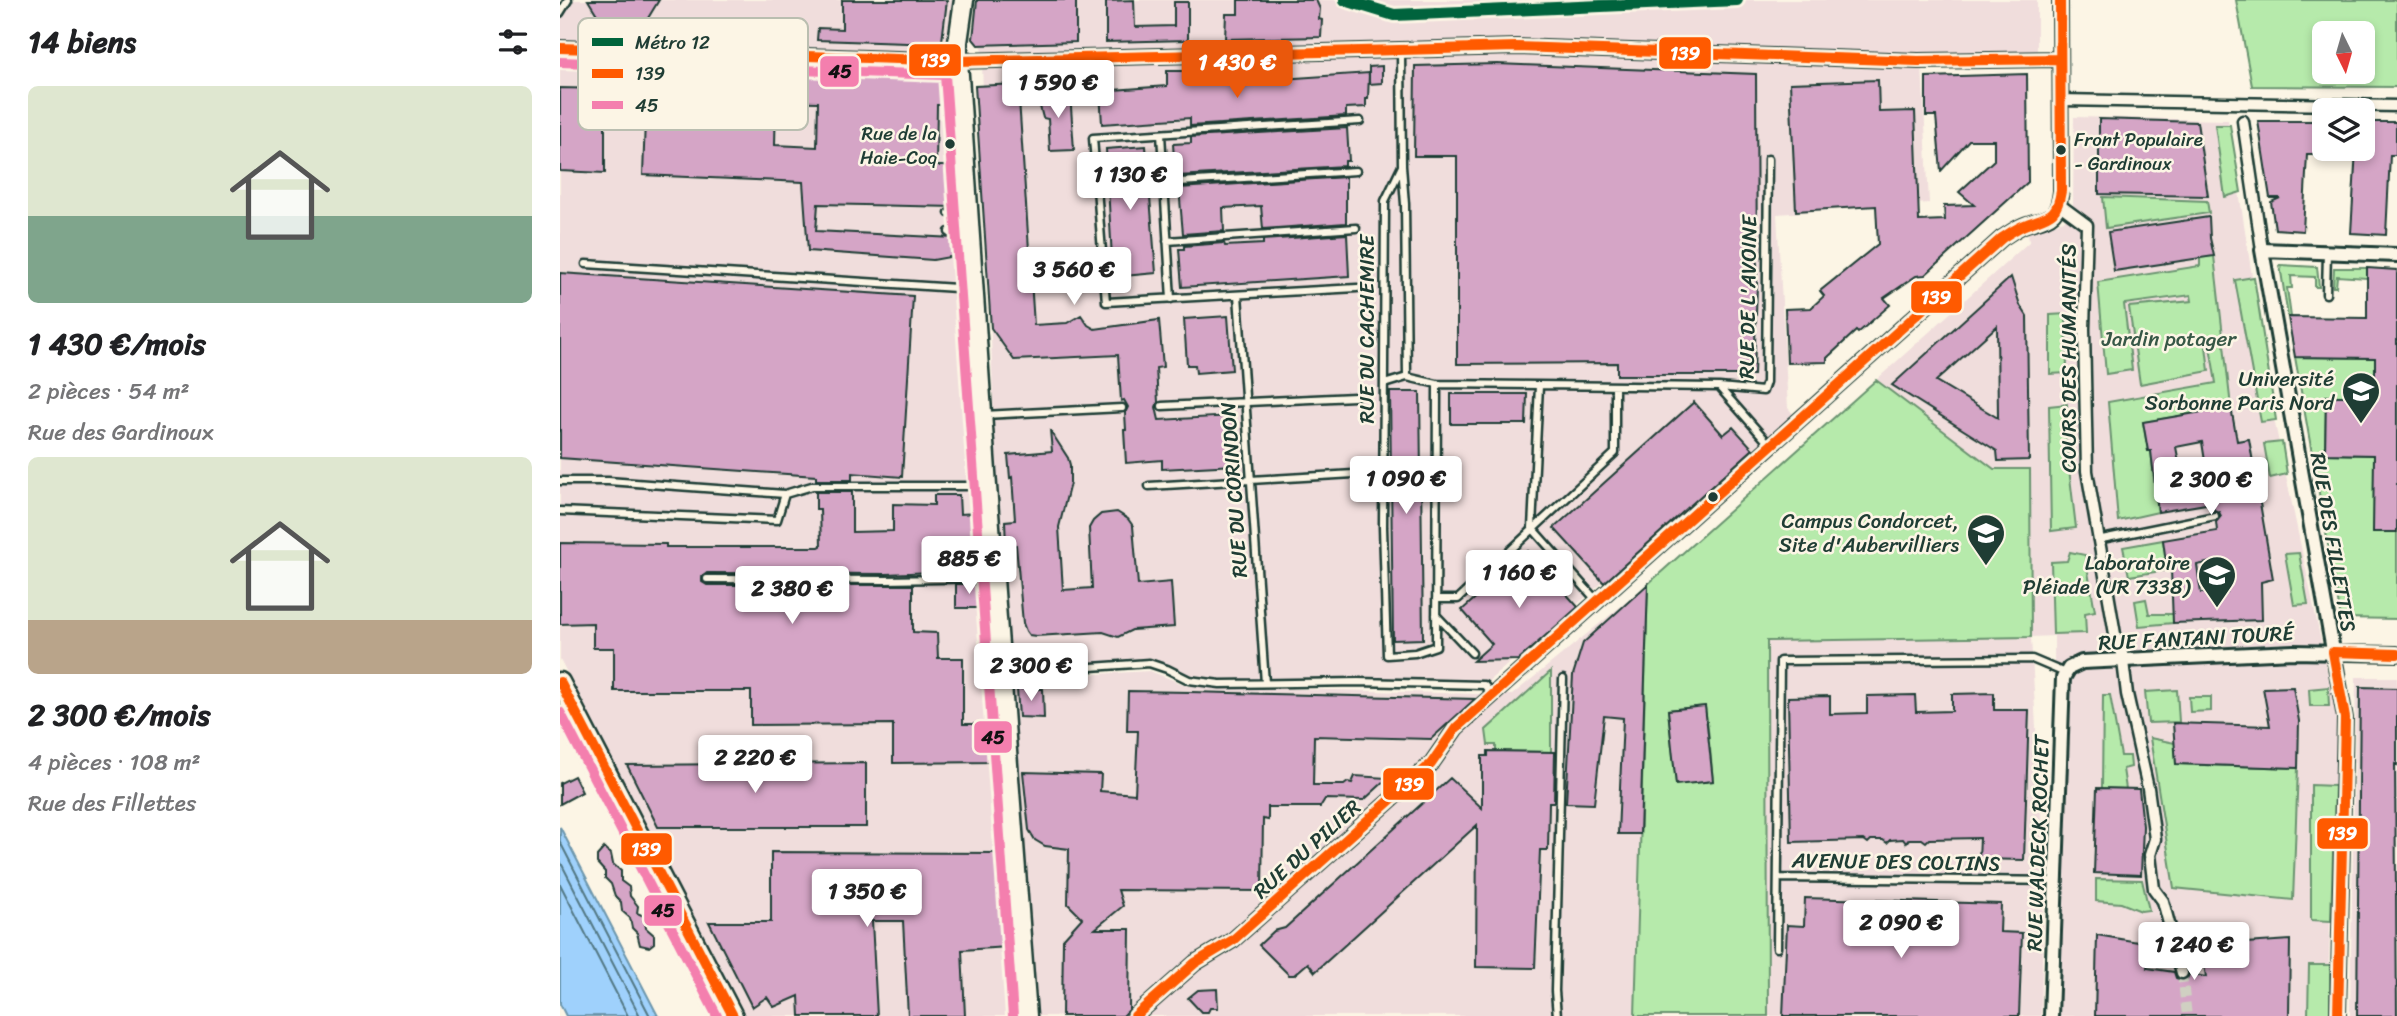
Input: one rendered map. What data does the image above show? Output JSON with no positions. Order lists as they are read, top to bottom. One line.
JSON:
{"streets":{"street":["COURS DES HUMANITÉS","RUE DES FILLETTES","RUE FANTANI TOURÉ","RUE WALDECK ROCHET","RUE DU PILIER"],"lane":["RUE DE L'AVOINE","RUE DU CACHEMIRE","RUE DU CORINDON","AVENUE DES COLTINS"]},"crossings":[["COURS DES HUMANITÉS","RUE FANTANI TOURÉ"],["COURS DES HUMANITÉS","RUE DU PILIER"],["RUE DES FILLETTES","RUE FANTANI TOURÉ"],["RUE FANTANI TOURÉ","RUE WALDECK ROCHET"],["RUE WALDECK ROCHET","AVENUE DES COLTINS"]],"parks":["Jardin potager"],"places":{"other":["Rue de la Haie-Coq","Front Populaire - Gardinoux"],"school or university":["Université Sorbonne Paris Nord","Campus Condorcet, Site d'Aubervilliers","Laboratoire Pléiade (UR 7338)"]},"lines":["metro line 12","transit line 139","transit line 45"],"legend":["Métro 12","139","45"],"north":"bottom","page":{"heading":"14 biens","price":["1 430 €","1 590 €","1 130 €","3 560 €","1 090 €","2 300 €","885 €","1 160 €","2 380 €","2 300 €","2 220 €","1 350 €","2 090 €","1 240 €"],"list":[{"name":"1 430 €/mois","note":"2 pièces · 54 m² · Rue des Gardinoux"},{"name":"2 300 €/mois","note":"4 pièces · 108 m² · Rue des Fillettes"}]}}
